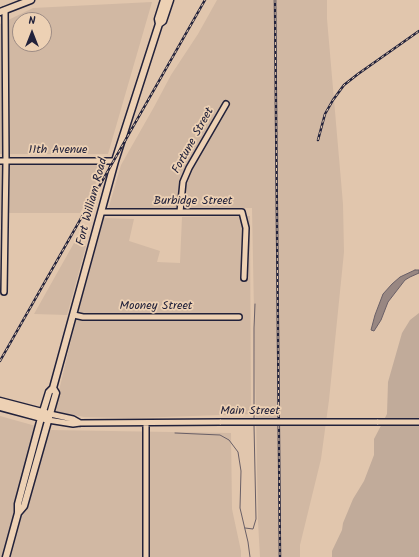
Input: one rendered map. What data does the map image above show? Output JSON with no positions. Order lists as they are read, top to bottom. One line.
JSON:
{"streets":{"main road":["Fort William Road"],"street":["Fortune Street","11th Avenue","Burbidge Street","Mooney Street","Main Street"]},"crossings":[["Fortune Street","Burbidge Street"],["11th Avenue","Fort William Road"],["Fort William Road","Burbidge Street"],["Fort William Road","Mooney Street"],["Fort William Road","Main Street"]],"north":"top"}
